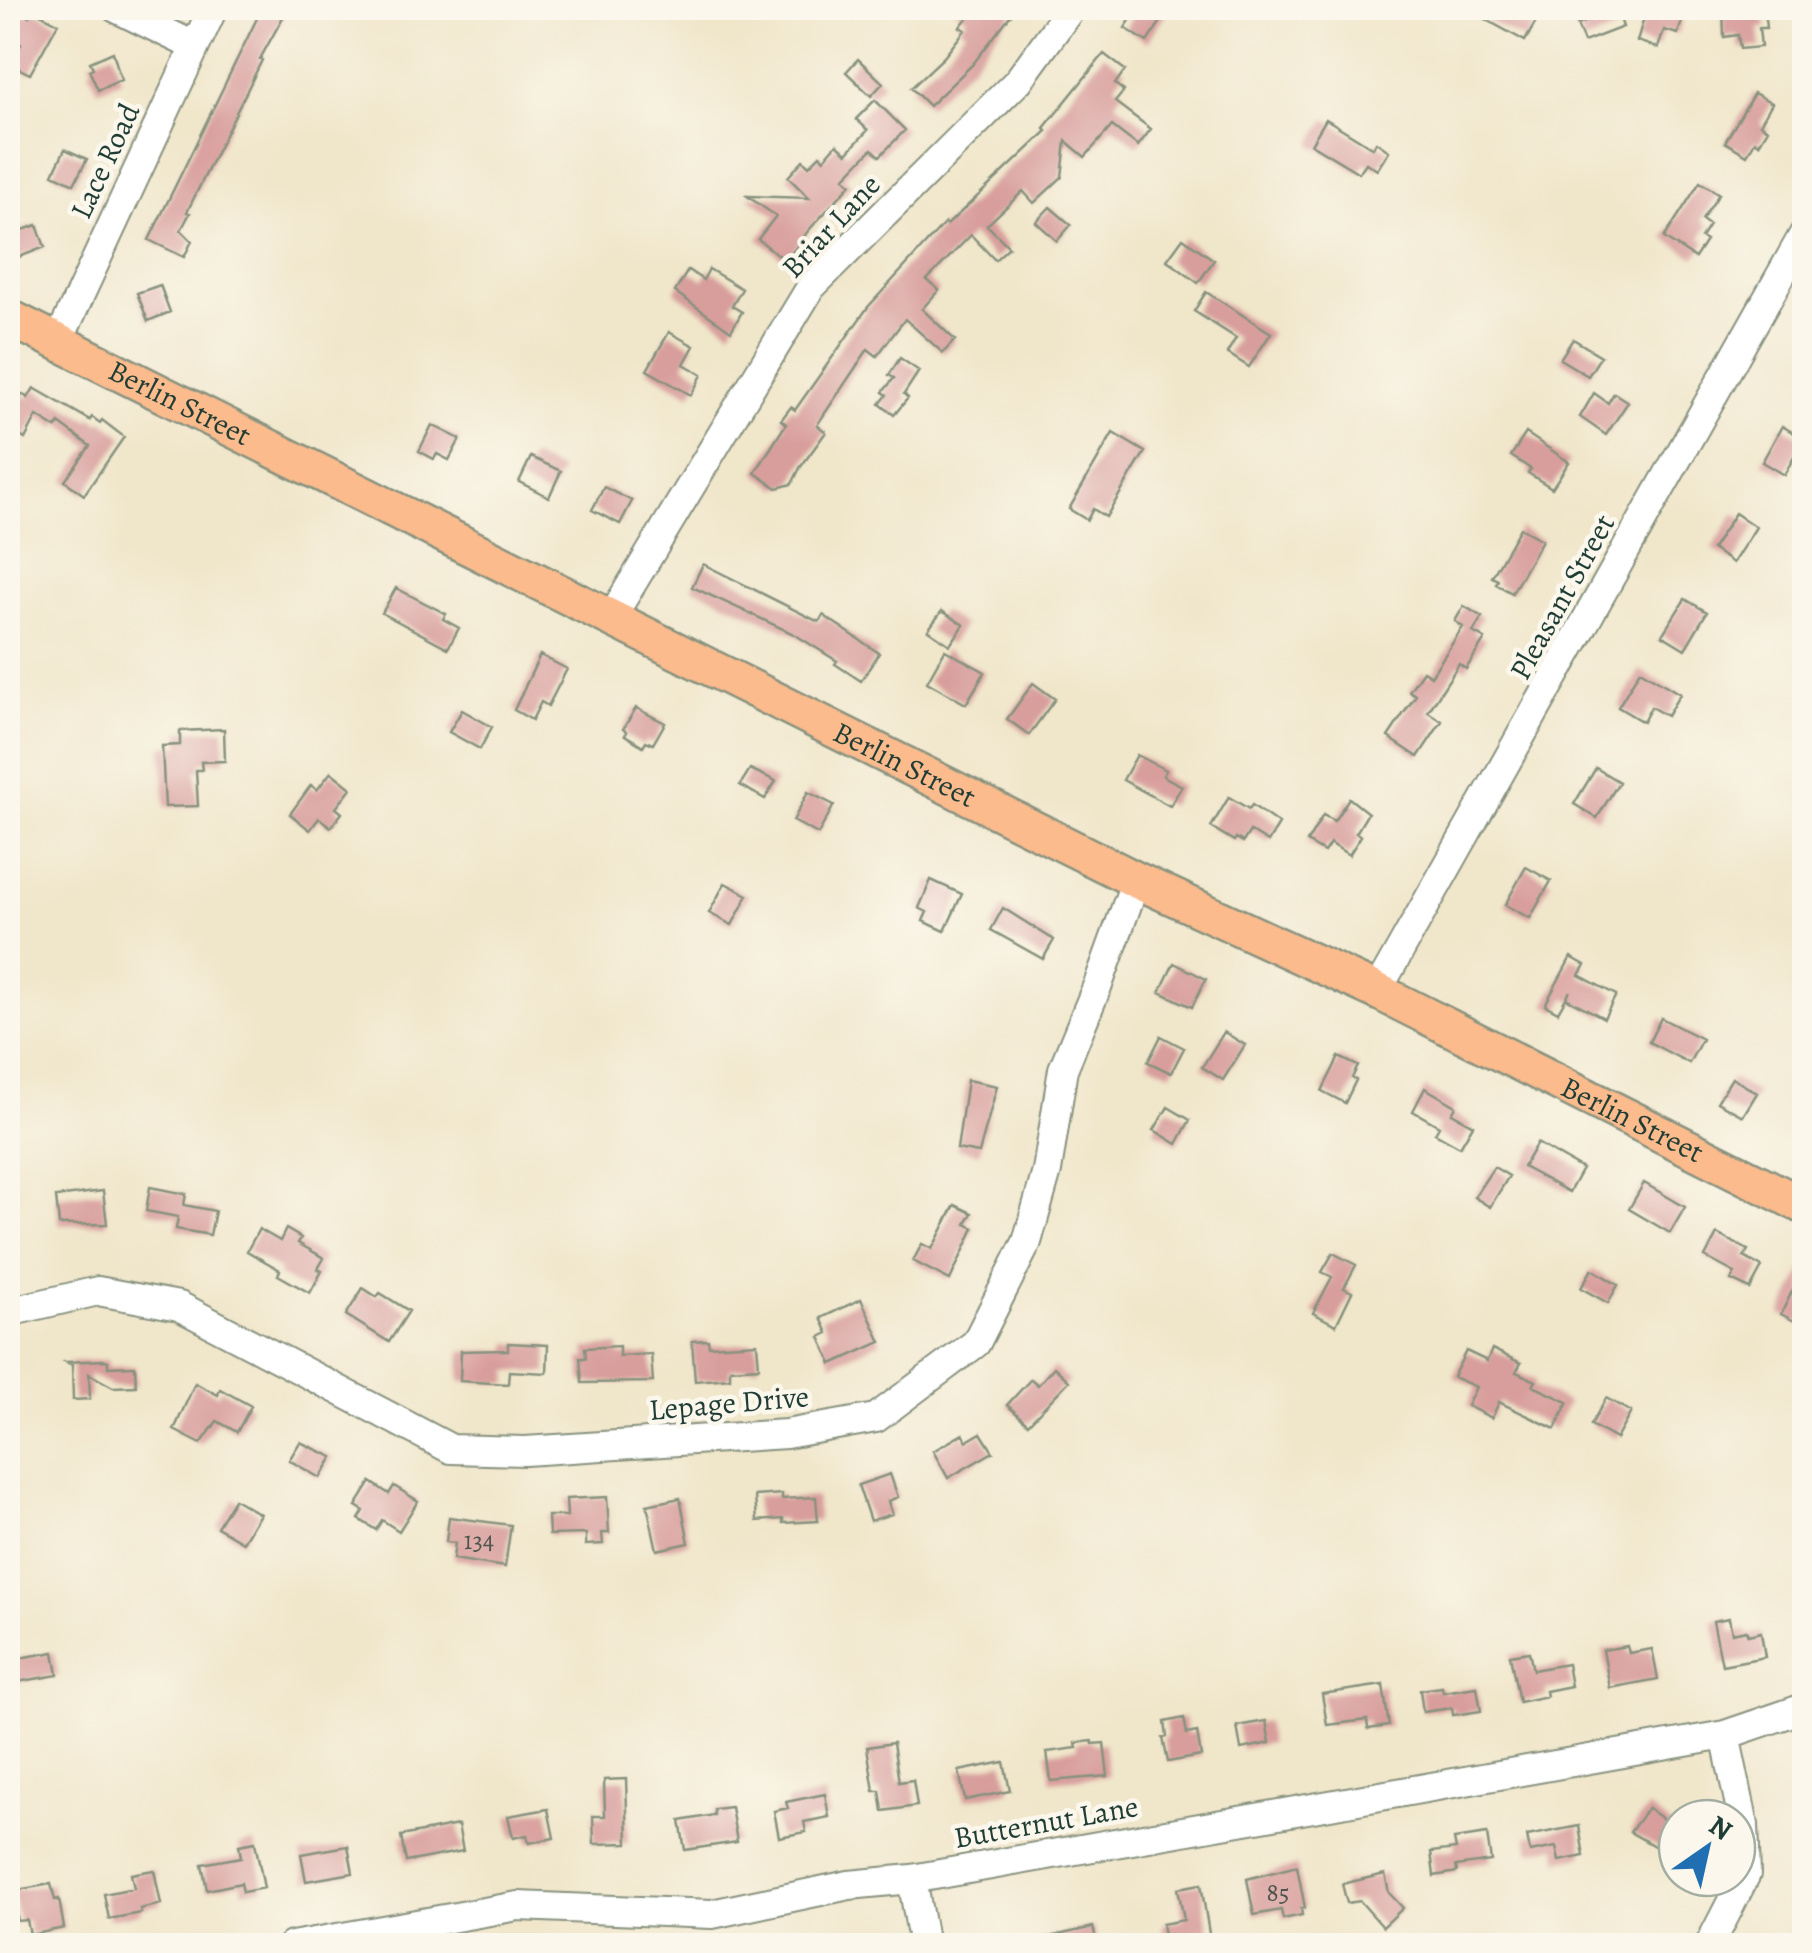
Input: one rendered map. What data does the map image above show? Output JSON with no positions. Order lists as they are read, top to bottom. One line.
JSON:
{"streets":{"main road":["Berlin Street"],"street":["Lace Road","Briar Lane","Pleasant Street","Lepage Drive","Butternut Lane"]},"crossings":[["Lace Road","Berlin Street"],["Briar Lane","Berlin Street"],["Berlin Street","Pleasant Street"],["Berlin Street","Lepage Drive"]],"house_numbers":["134","85"],"north":"top right"}
